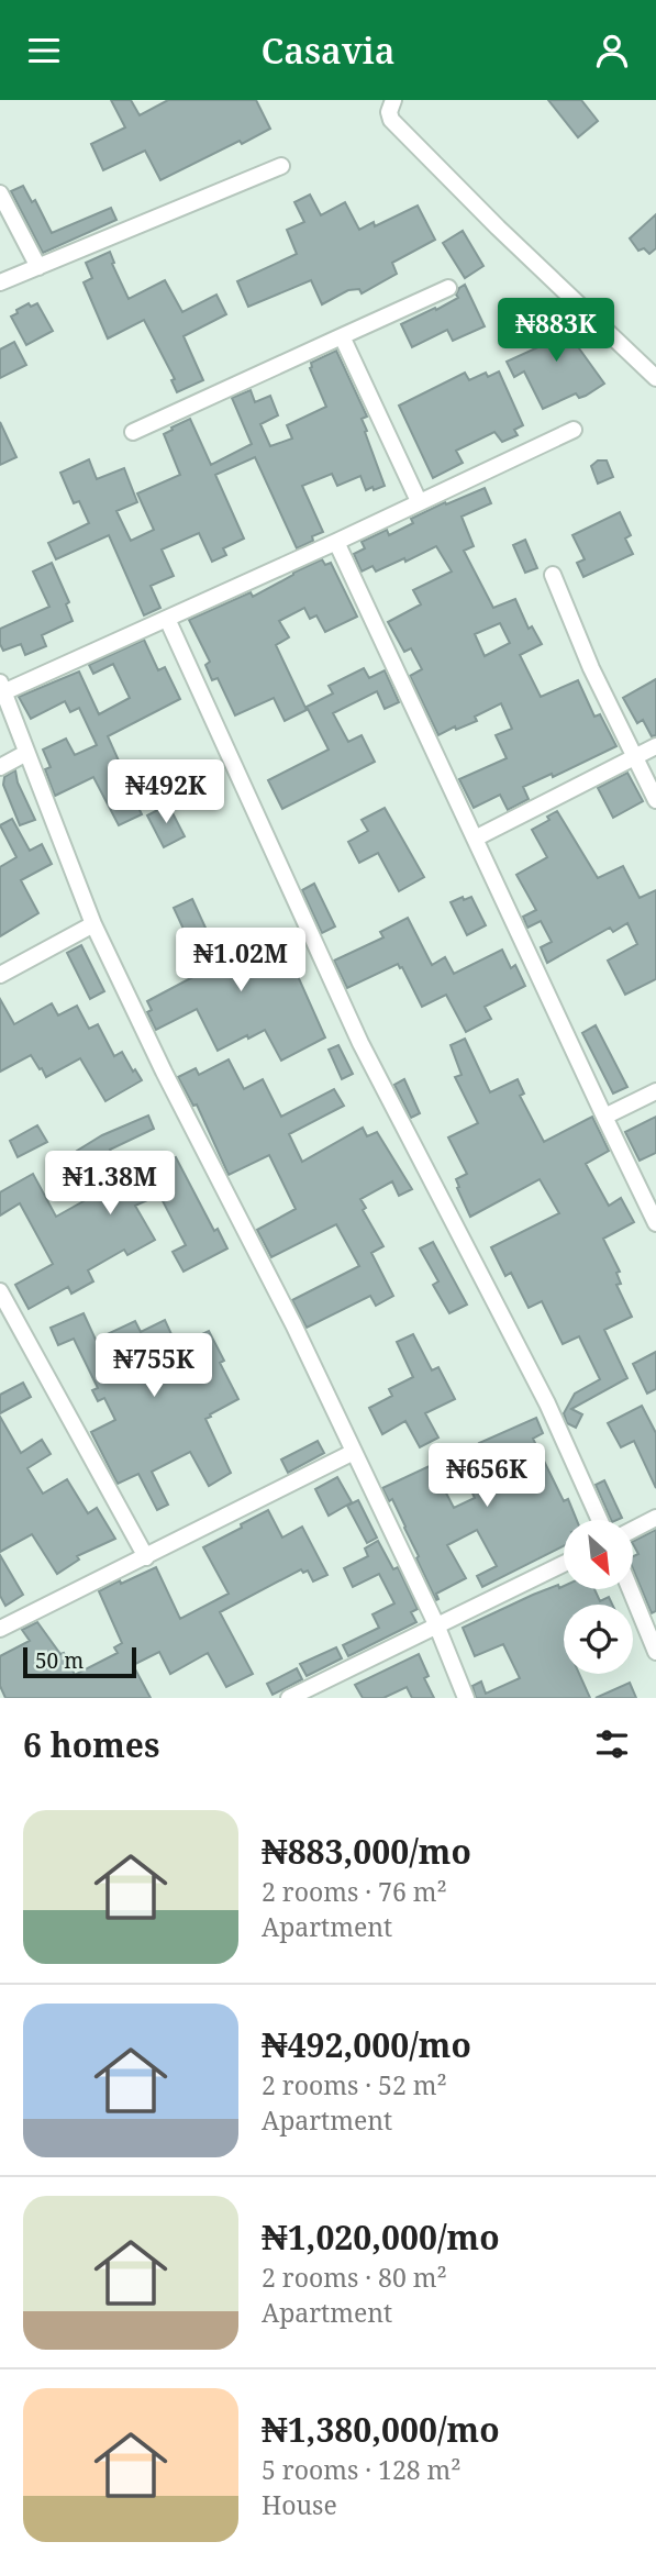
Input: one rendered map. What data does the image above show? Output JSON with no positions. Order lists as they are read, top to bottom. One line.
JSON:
{"scale_bar":"50 m","north":"bottom right","page":{"header":"Casavia","price":["₦883K","₦492K","₦1.02M","₦1.38M","₦755K","₦656K"],"scale":"50 m","heading":"6 homes","list":[{"name":"₦883,000/mo","note":"2 rooms · 76 m² · Apartment"},{"name":"₦492,000/mo","note":"2 rooms · 52 m² · Apartment"},{"name":"₦1,020,000/mo","note":"2 rooms · 80 m² · Apartment"},{"name":"₦1,380,000/mo","note":"5 rooms · 128 m² · House"}]}}
